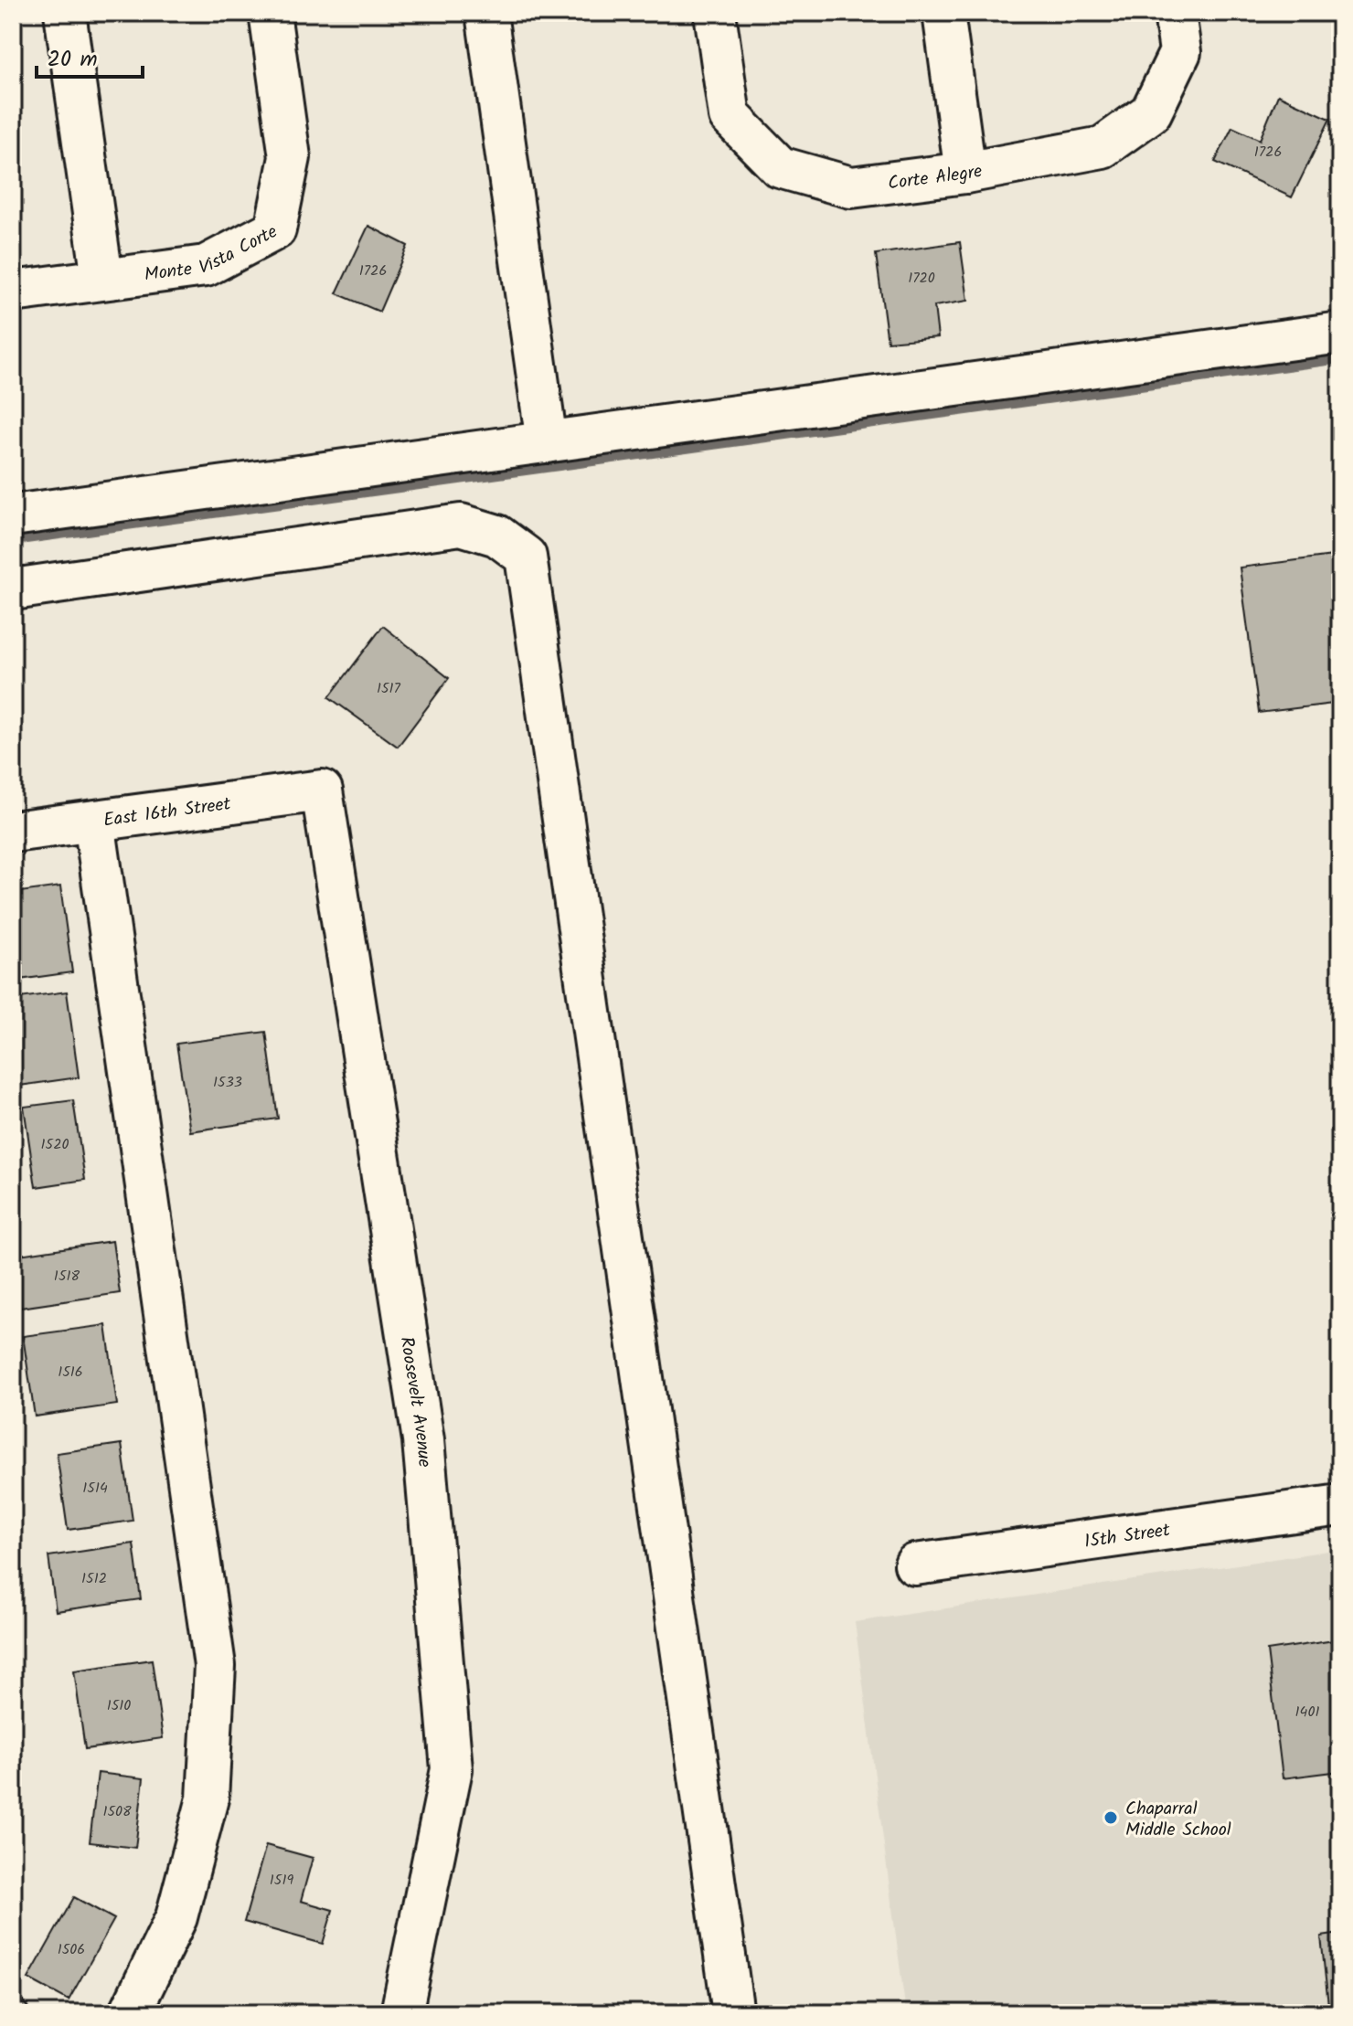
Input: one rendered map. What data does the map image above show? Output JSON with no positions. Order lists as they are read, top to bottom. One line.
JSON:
{"streets":{"street":["Corte Alegre","Monte Vista Corte","East 16th Street","Roosevelt Avenue","15th Street"]},"crossings":[["East 16th Street","Roosevelt Avenue"]],"places":["Chaparral Middle School"],"house_numbers":["1726","1726","1720","1517","1533","1520","1518","1516","1514","1512","1510","1401","1508","1519","1506"],"scale_bar":"20 m"}
